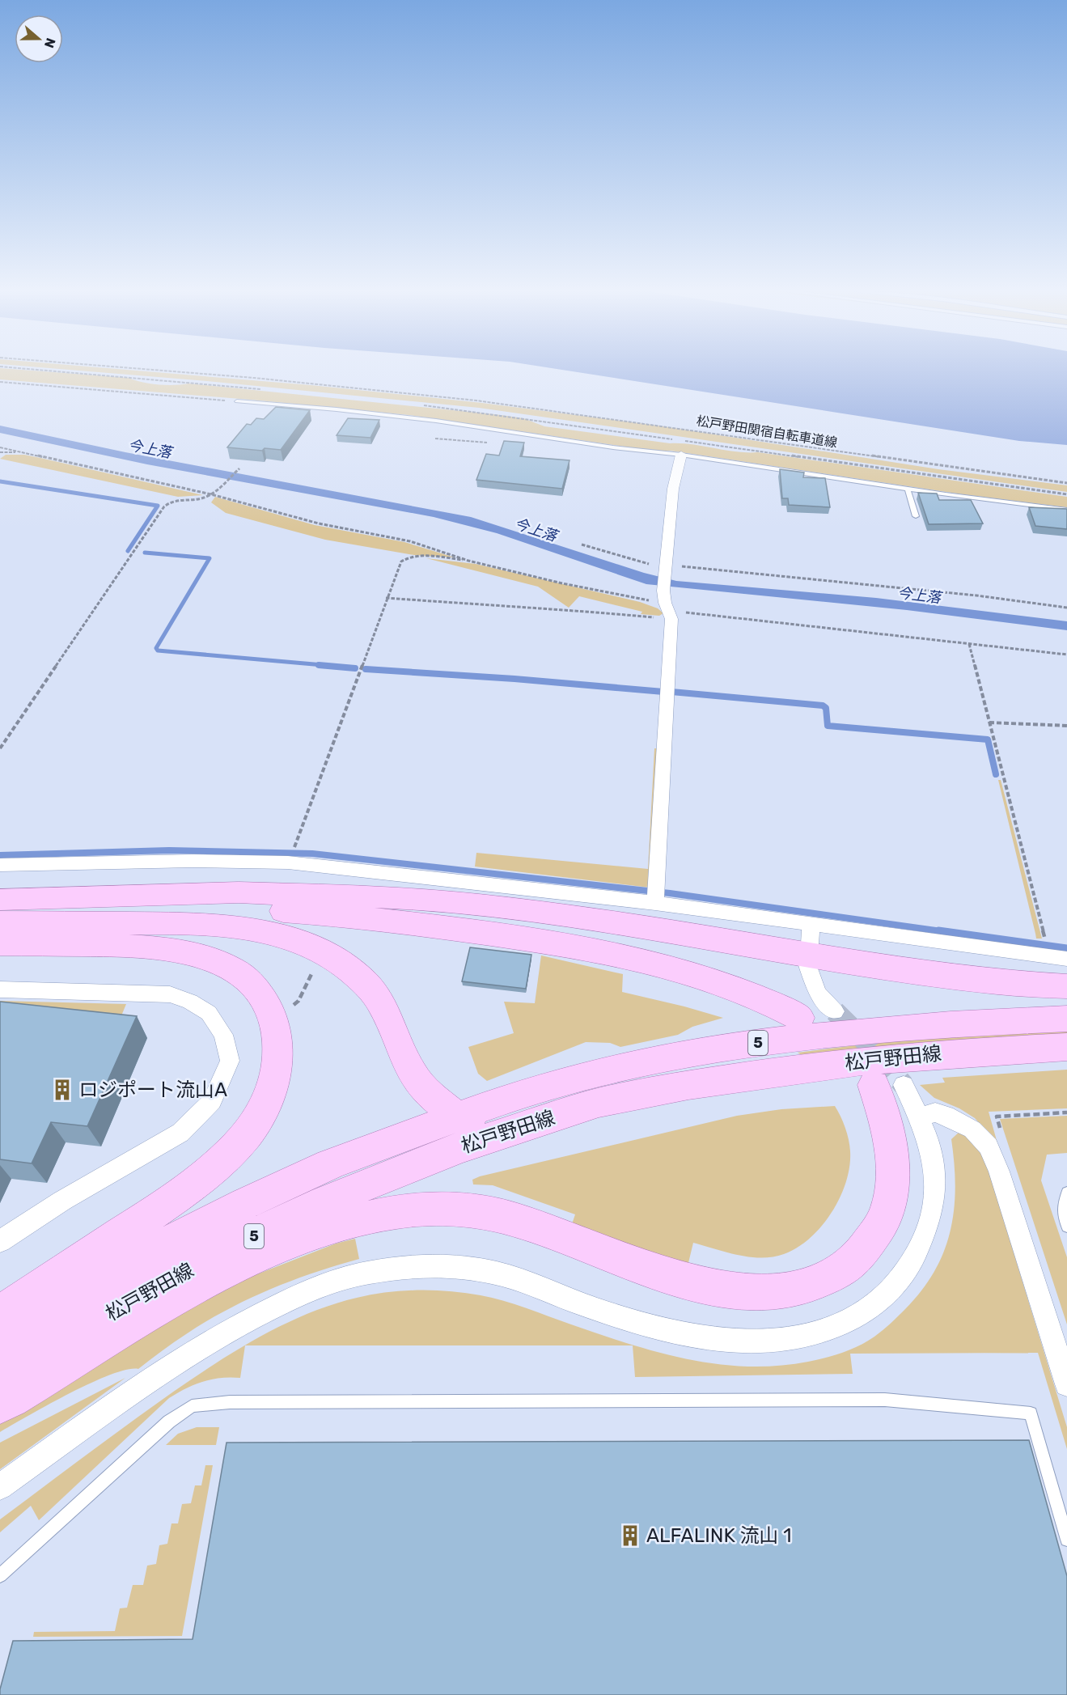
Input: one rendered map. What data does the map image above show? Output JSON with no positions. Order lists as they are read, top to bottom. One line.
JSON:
{"streets":{"main road":["5","松戸野田線"],"path":["松戸野田関宿自転車道線"]},"water":["今上落"],"places":{"building":["ロジポート流山A","ALFALINK 流山 1"]},"north":"right"}
